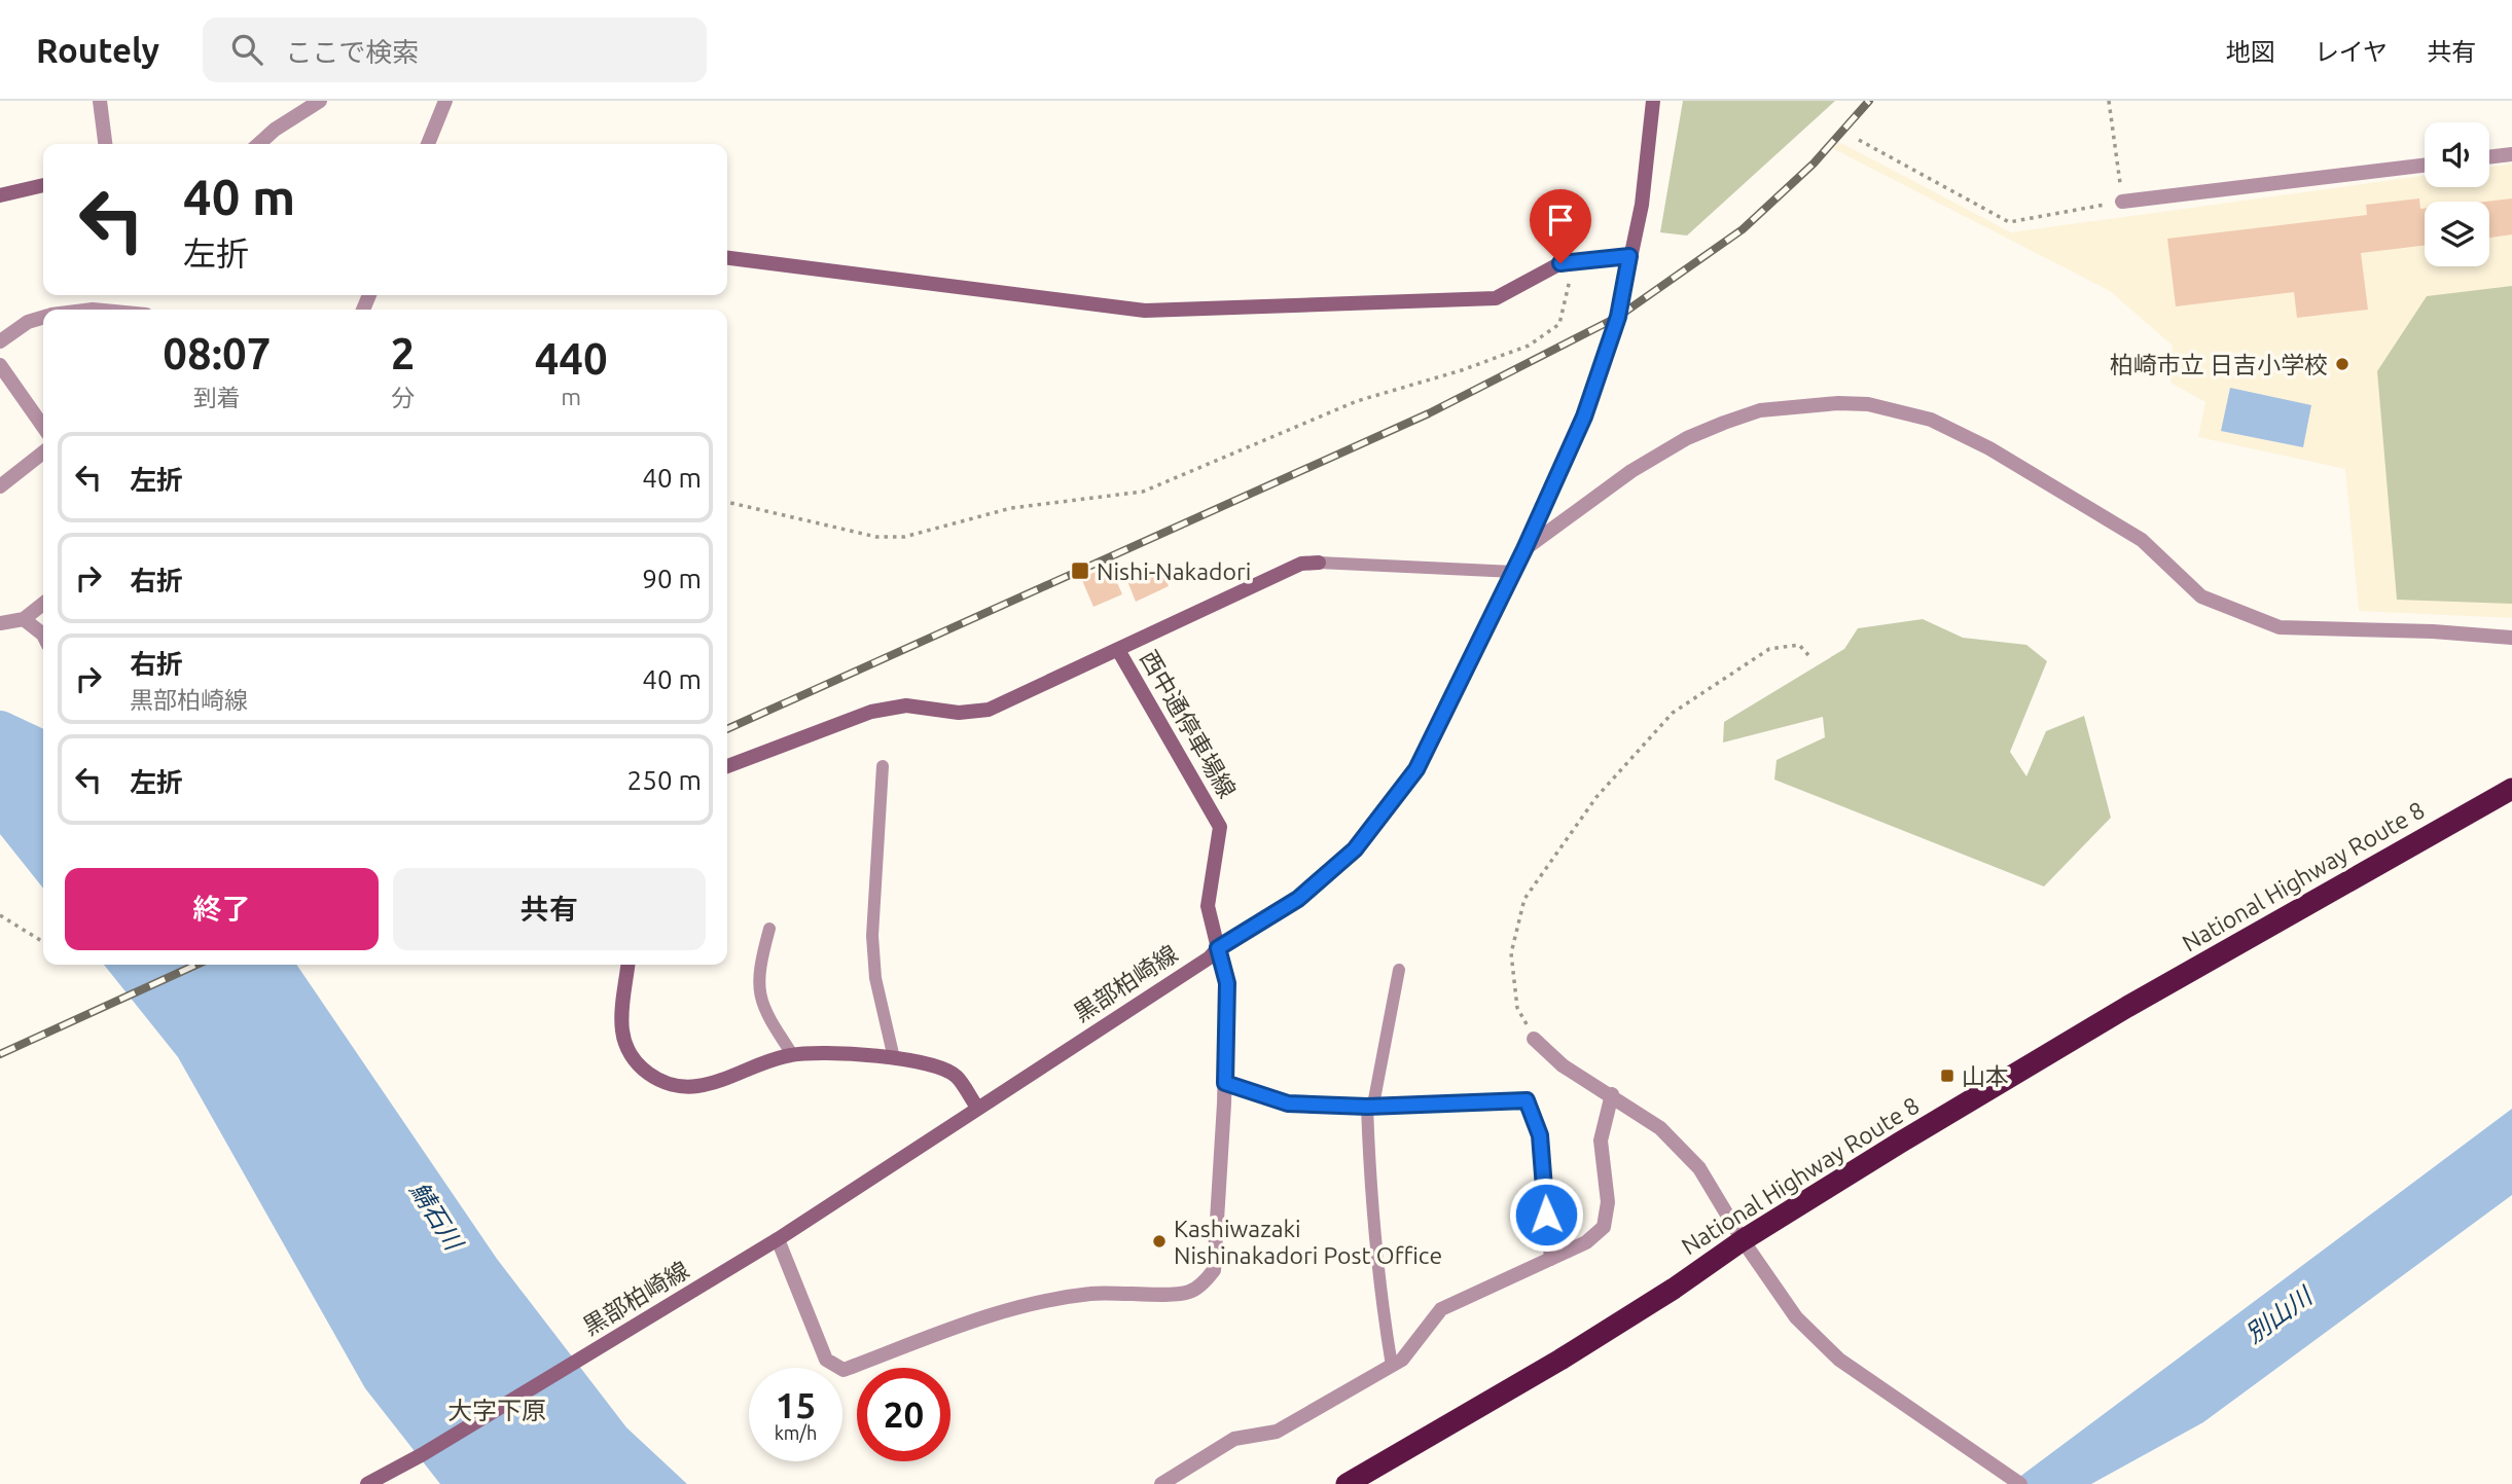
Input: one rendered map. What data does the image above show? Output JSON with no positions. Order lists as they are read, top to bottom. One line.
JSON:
{"streets":{"highway":["National Highway Route 8"],"main road":["西中通停車場線","黒部柏崎線"]},"crossings":[["西中通停車場線","黒部柏崎線"]],"districts":["大字下原"],"water":["鯖石川","別山川"],"places":{"other":["柏崎市立 日吉小学校","Kashiwazaki Nishinakadori Post Office"],"transit":["Nishi-Nakadori","山本"]},"page":{"header":"Routely","search":"ここで検索","nav":["地図","レイヤ","共有"],"turn":["40 m","左折"],"eta":["08:07","到着","2","分","440","m"],"list":[{"name":"左折","value":"40 m"},{"name":"右折","value":"90 m"},{"name":"右折","note":"黒部柏崎線","value":"40 m"},{"name":"左折","value":"250 m"}],"buttons":["終了","共有"],"speed":"15 km/h","limit":"20"}}
